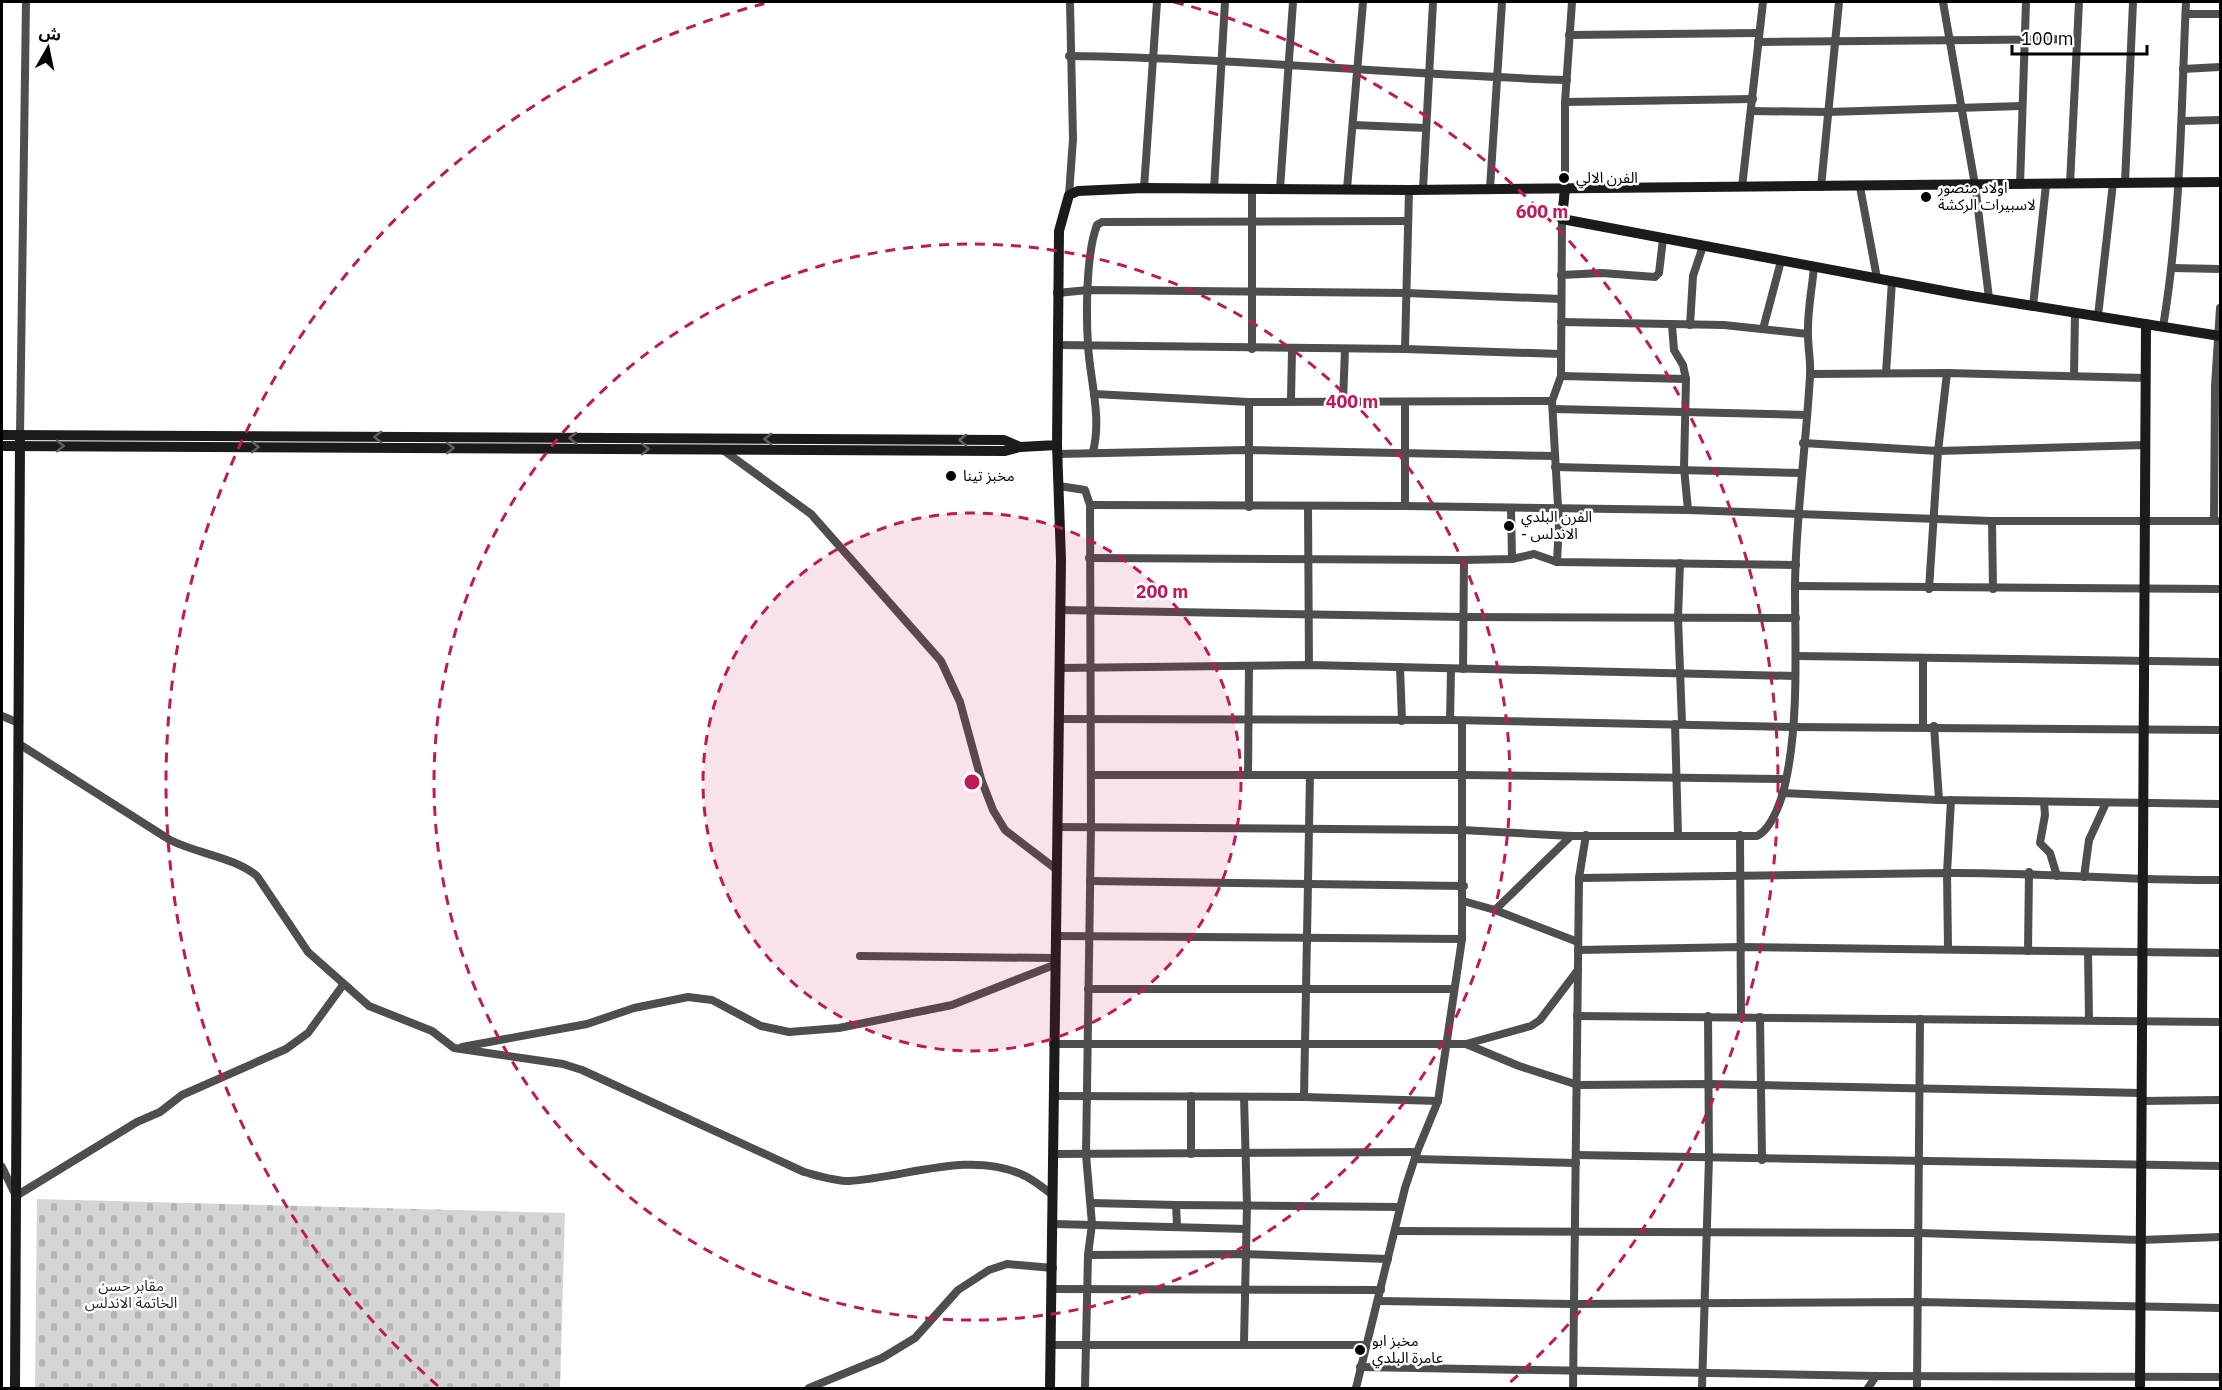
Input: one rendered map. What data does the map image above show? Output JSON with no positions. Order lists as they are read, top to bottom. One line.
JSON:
{"parks":["مقابر حسن الخاتمة الاندلس"],"places":["الفرن الالي","اولاد منصور لاسبيرات الركشة","مخبز تينا","الفرن البلدي - الاندلس","مخبز ابو عامرة البلدي"],"scale_bar":"100 m","north":"top","rings":["600 m","400 m","200 m"]}
